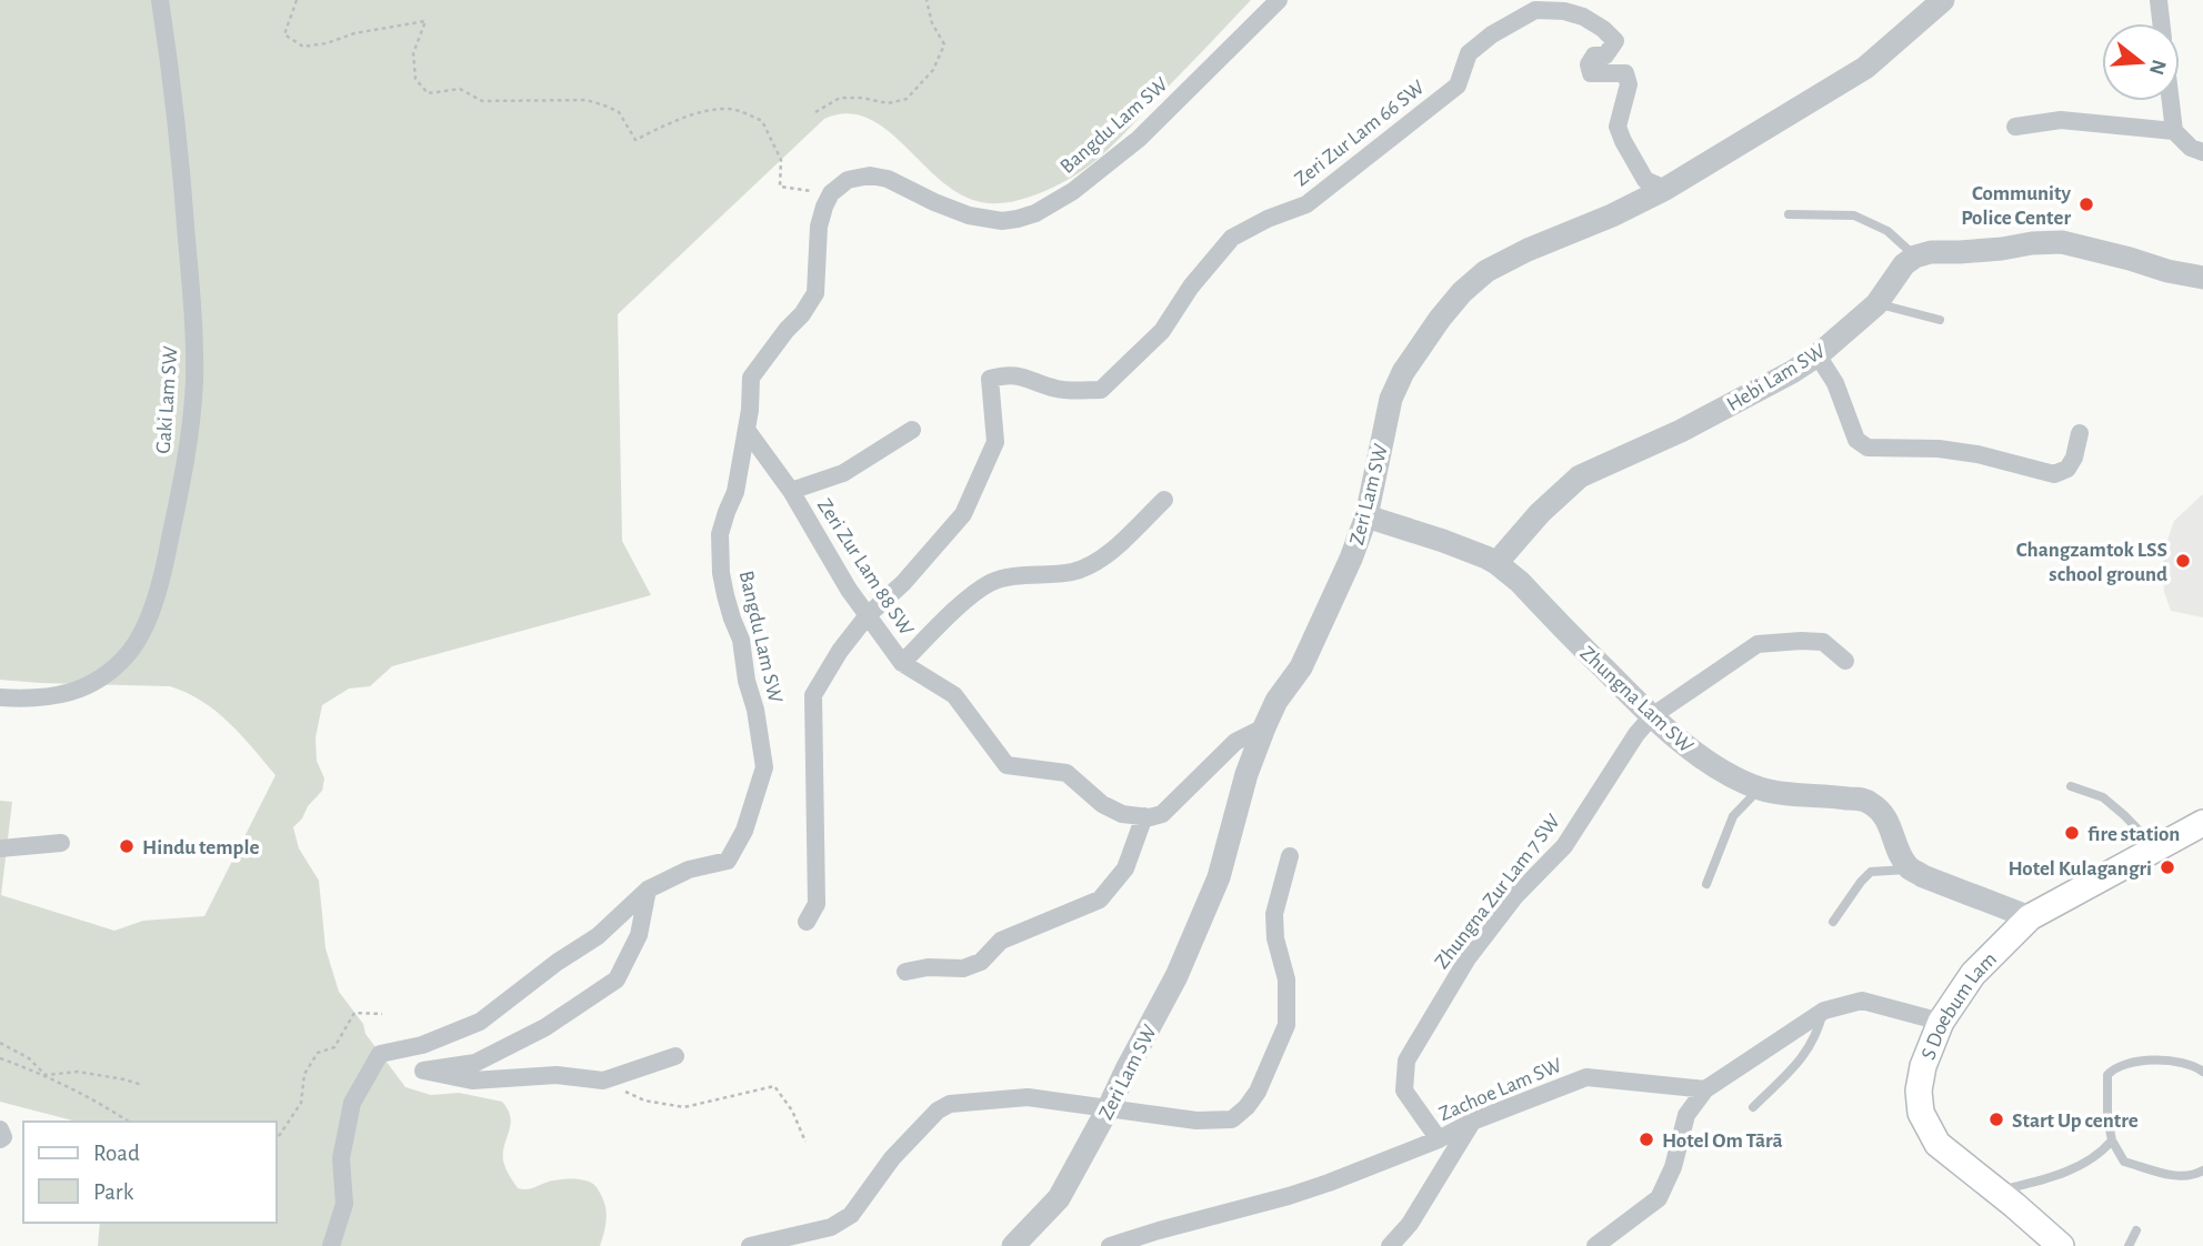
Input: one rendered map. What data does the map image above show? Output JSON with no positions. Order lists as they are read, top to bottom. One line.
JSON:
{"streets":{"main road":["S Doebum Lam"],"street":["Bangdu Lam SW","Zeri Zur Lam 66 SW","Hebi Lam SW","Gaki Lam SW","Zeri Lam SW","Zeri Zur Lam 88 SW","Zhungna Lam SW","Zhungna Zur Lam 7 SW","Zachoe Lam SW"]},"crossings":[["Bangdu Lam SW","Zeri Zur Lam 88 SW"],["Zeri Zur Lam 66 SW","Zeri Lam SW"],["Zeri Zur Lam 66 SW","Zeri Zur Lam 88 SW"],["Hebi Lam SW","Zhungna Lam SW"],["Zeri Lam SW","Zhungna Lam SW"],["Zhungna Lam SW","Zhungna Zur Lam 7 SW"],["Zhungna Zur Lam 7 SW","Zachoe Lam SW"]],"places":["Community Police Center","Changzamtok LSS school ground","fire station","Hindu temple","Hotel Kulagangri","Start Up centre","Hotel Om Tārā"],"legend":["Road","Park"],"north":"right"}
